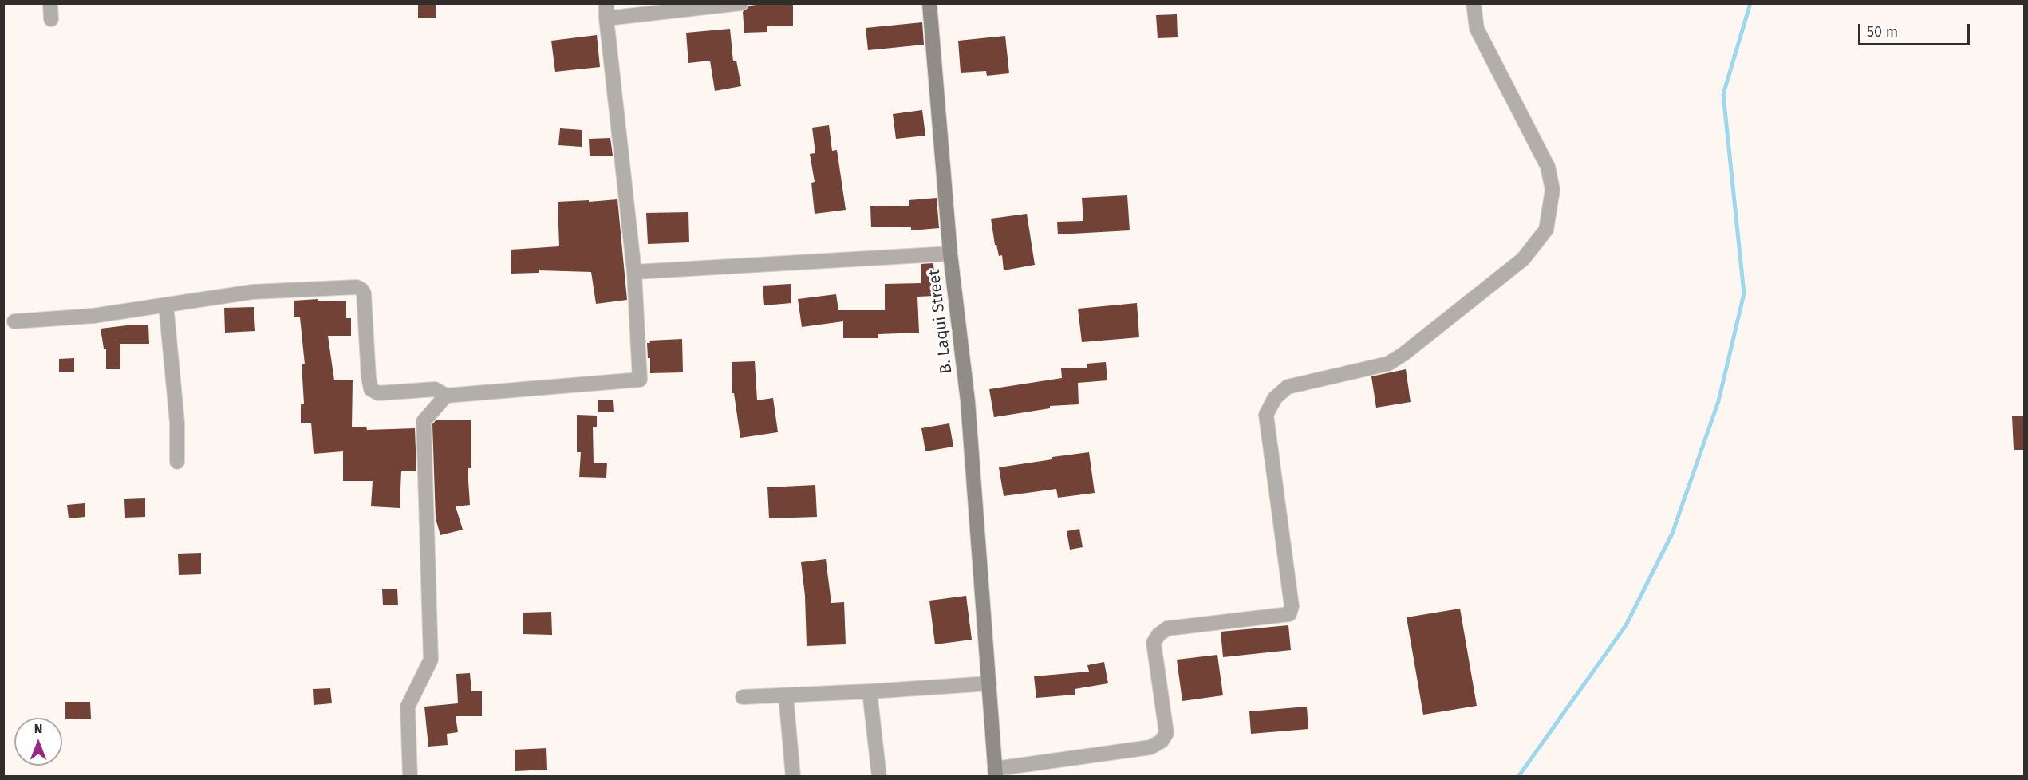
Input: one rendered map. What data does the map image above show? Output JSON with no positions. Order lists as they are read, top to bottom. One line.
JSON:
{"streets":{"main road":["B. Laqui Street"]},"scale_bar":"50 m","north":"top"}
